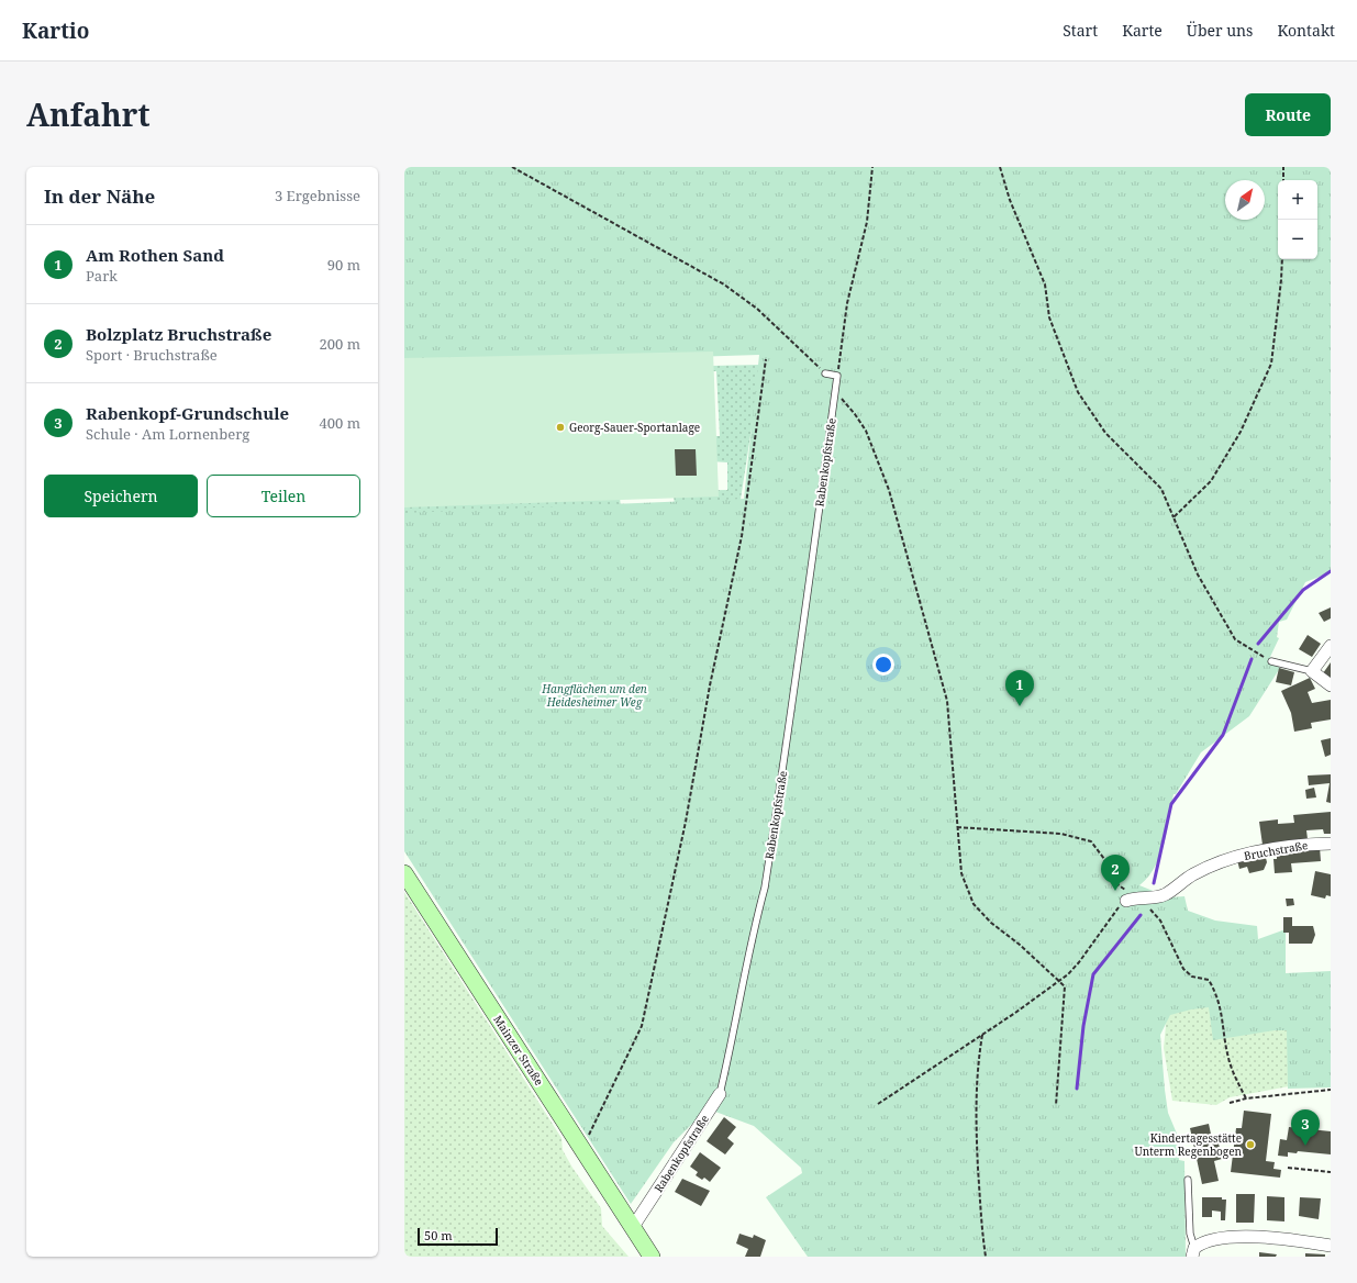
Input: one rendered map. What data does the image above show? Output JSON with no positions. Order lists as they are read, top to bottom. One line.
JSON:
{"streets":{"main road":["Mainzer Straße"],"street":["Rabenkopfstraße","Bruchstraße"]},"crossings":[["Rabenkopfstraße","Mainzer Straße"]],"parks":["Hangflächen um den Heidesheimer Weg"],"places":["Georg-Sauer-Sportanlage","Kindertagesstätte Unterm Regenbogen"],"scale_bar":"50 m","north":"top right","page":{"header":"Kartio","nav":["Start","Karte","Über uns","Kontakt"],"title":"Anfahrt","buttons":["Route",["Speichern","Teilen"]],"heading":["In der Nähe","3 Ergebnisse"],"map_buttons":["+","−"],"list":[{"mark":"1","name":"Am Rothen Sand","note":"Park","value":"90 m"},{"mark":"2","name":"Bolzplatz Bruchstraße","note":"Sport · Bruchstraße","value":"200 m"},{"mark":"3","name":"Rabenkopf-Grundschule","note":"Schule · Am Lornenberg","value":"400 m"}],"pins":["1","2","3"],"scale":"50 m"}}
